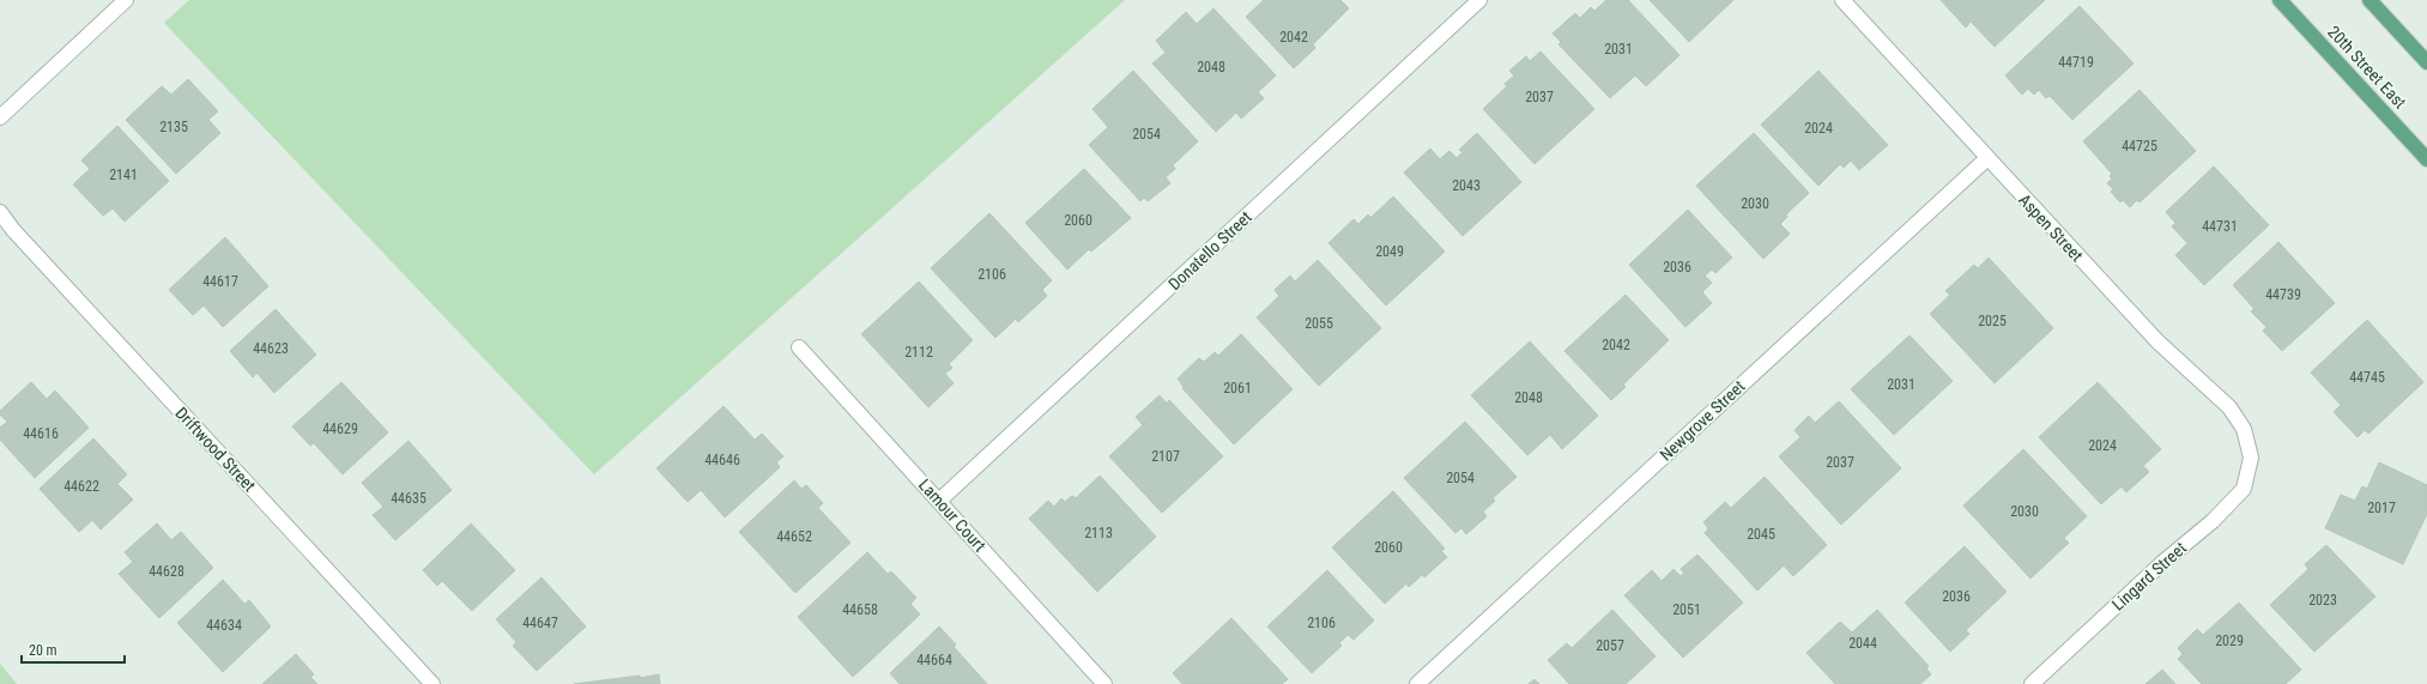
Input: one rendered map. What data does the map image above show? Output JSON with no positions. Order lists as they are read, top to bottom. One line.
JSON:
{"streets":{"main road":["20th Street East"],"street":["Aspen Street","Donatello Street","Newgrove Street","Driftwood Street","Lamour Court","Lingard Street"]},"crossings":[["Aspen Street","Newgrove Street"],["Aspen Street","Lingard Street"],["Donatello Street","Lamour Court"]],"house_numbers":["2042","2031","44719","2048","2037","2135","2024","2054","44725","2141","2043","2030","2060","44731","2049","2036","2106","44617","44739","2025","2055","2042","44623","2112","44745","2031","2061","2048","44629","44616","2024","2107","44646","2037","2054","44622","44635","2017","2030","2113","2045","44652","2060","44628","2036","2023","44658","2051","44647","2106","44634","2029","2044","2057","44664"],"scale_bar":"20 m"}
